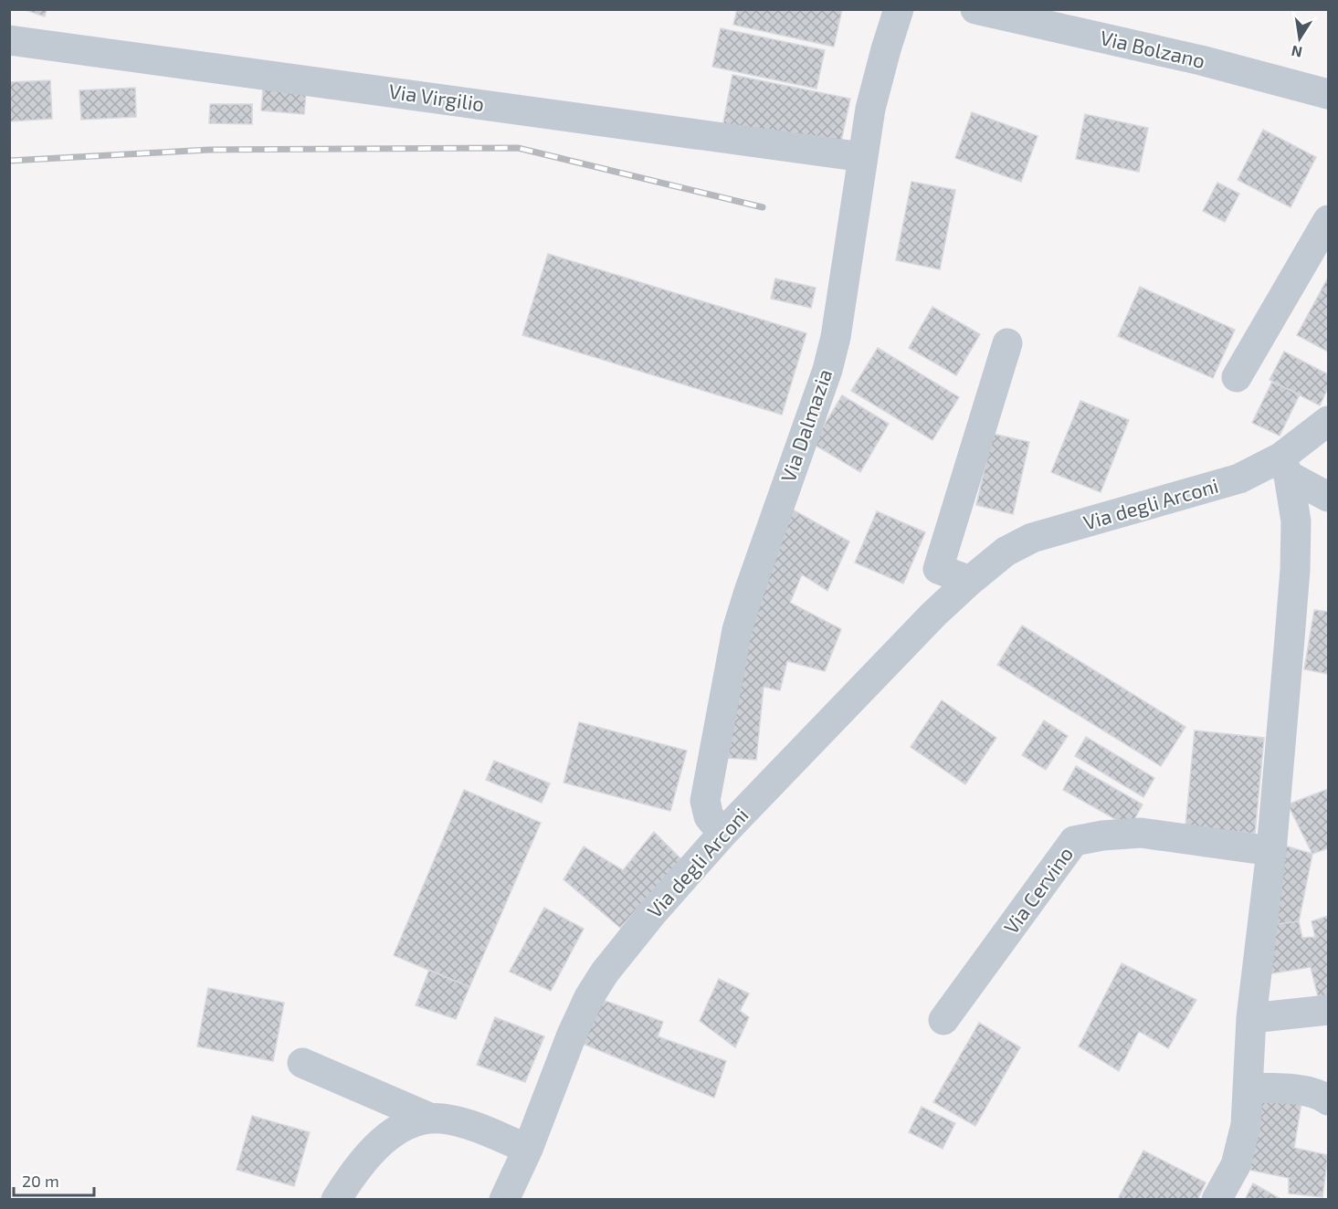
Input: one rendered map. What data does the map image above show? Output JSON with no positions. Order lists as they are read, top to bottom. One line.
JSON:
{"streets":{"street":["Via Bolzano","Via Virgilio","Via Dalmazia","Via degli Arconi","Via Cervino"]},"crossings":[["Via Virgilio","Via Dalmazia"],["Via Dalmazia","Via degli Arconi"]],"scale_bar":"20 m","north":"bottom"}
